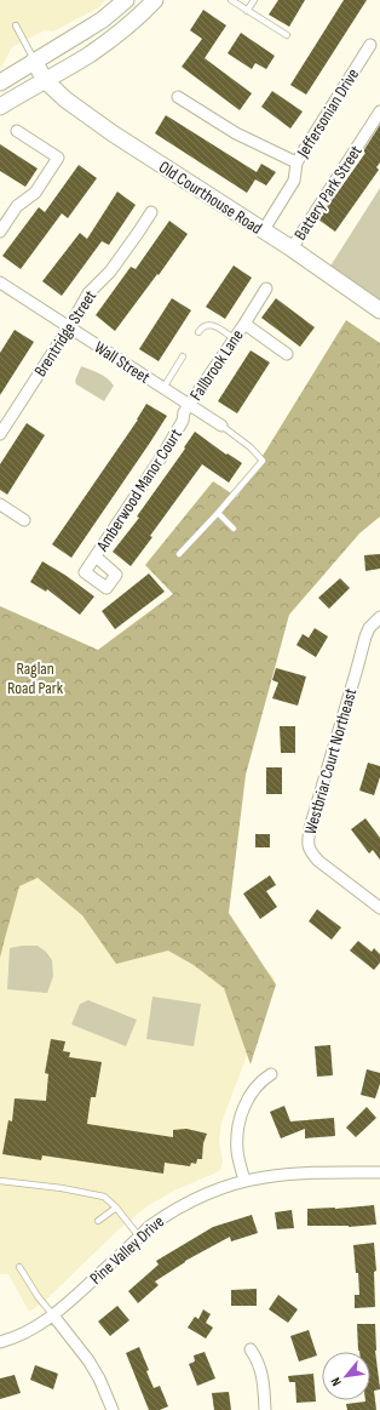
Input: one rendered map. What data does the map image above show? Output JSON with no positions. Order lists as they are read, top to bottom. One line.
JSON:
{"streets":{"street":["Jeffersonian Drive","Battery Park Street","Old Courthouse Road","Brentridge Street","Wall Street","Fallbrook Lane","Amberwood Manor Court","Westbriar Court Northeast","Pine Valley Drive"]},"crossings":[["Jeffersonian Drive","Old Courthouse Road"],["Battery Park Street","Old Courthouse Road"],["Brentridge Street","Wall Street"],["Wall Street","Fallbrook Lane"],["Wall Street","Amberwood Manor Court"],["Fallbrook Lane","Amberwood Manor Court"]],"parks":["Raglan Road Park"],"north":"bottom left"}
